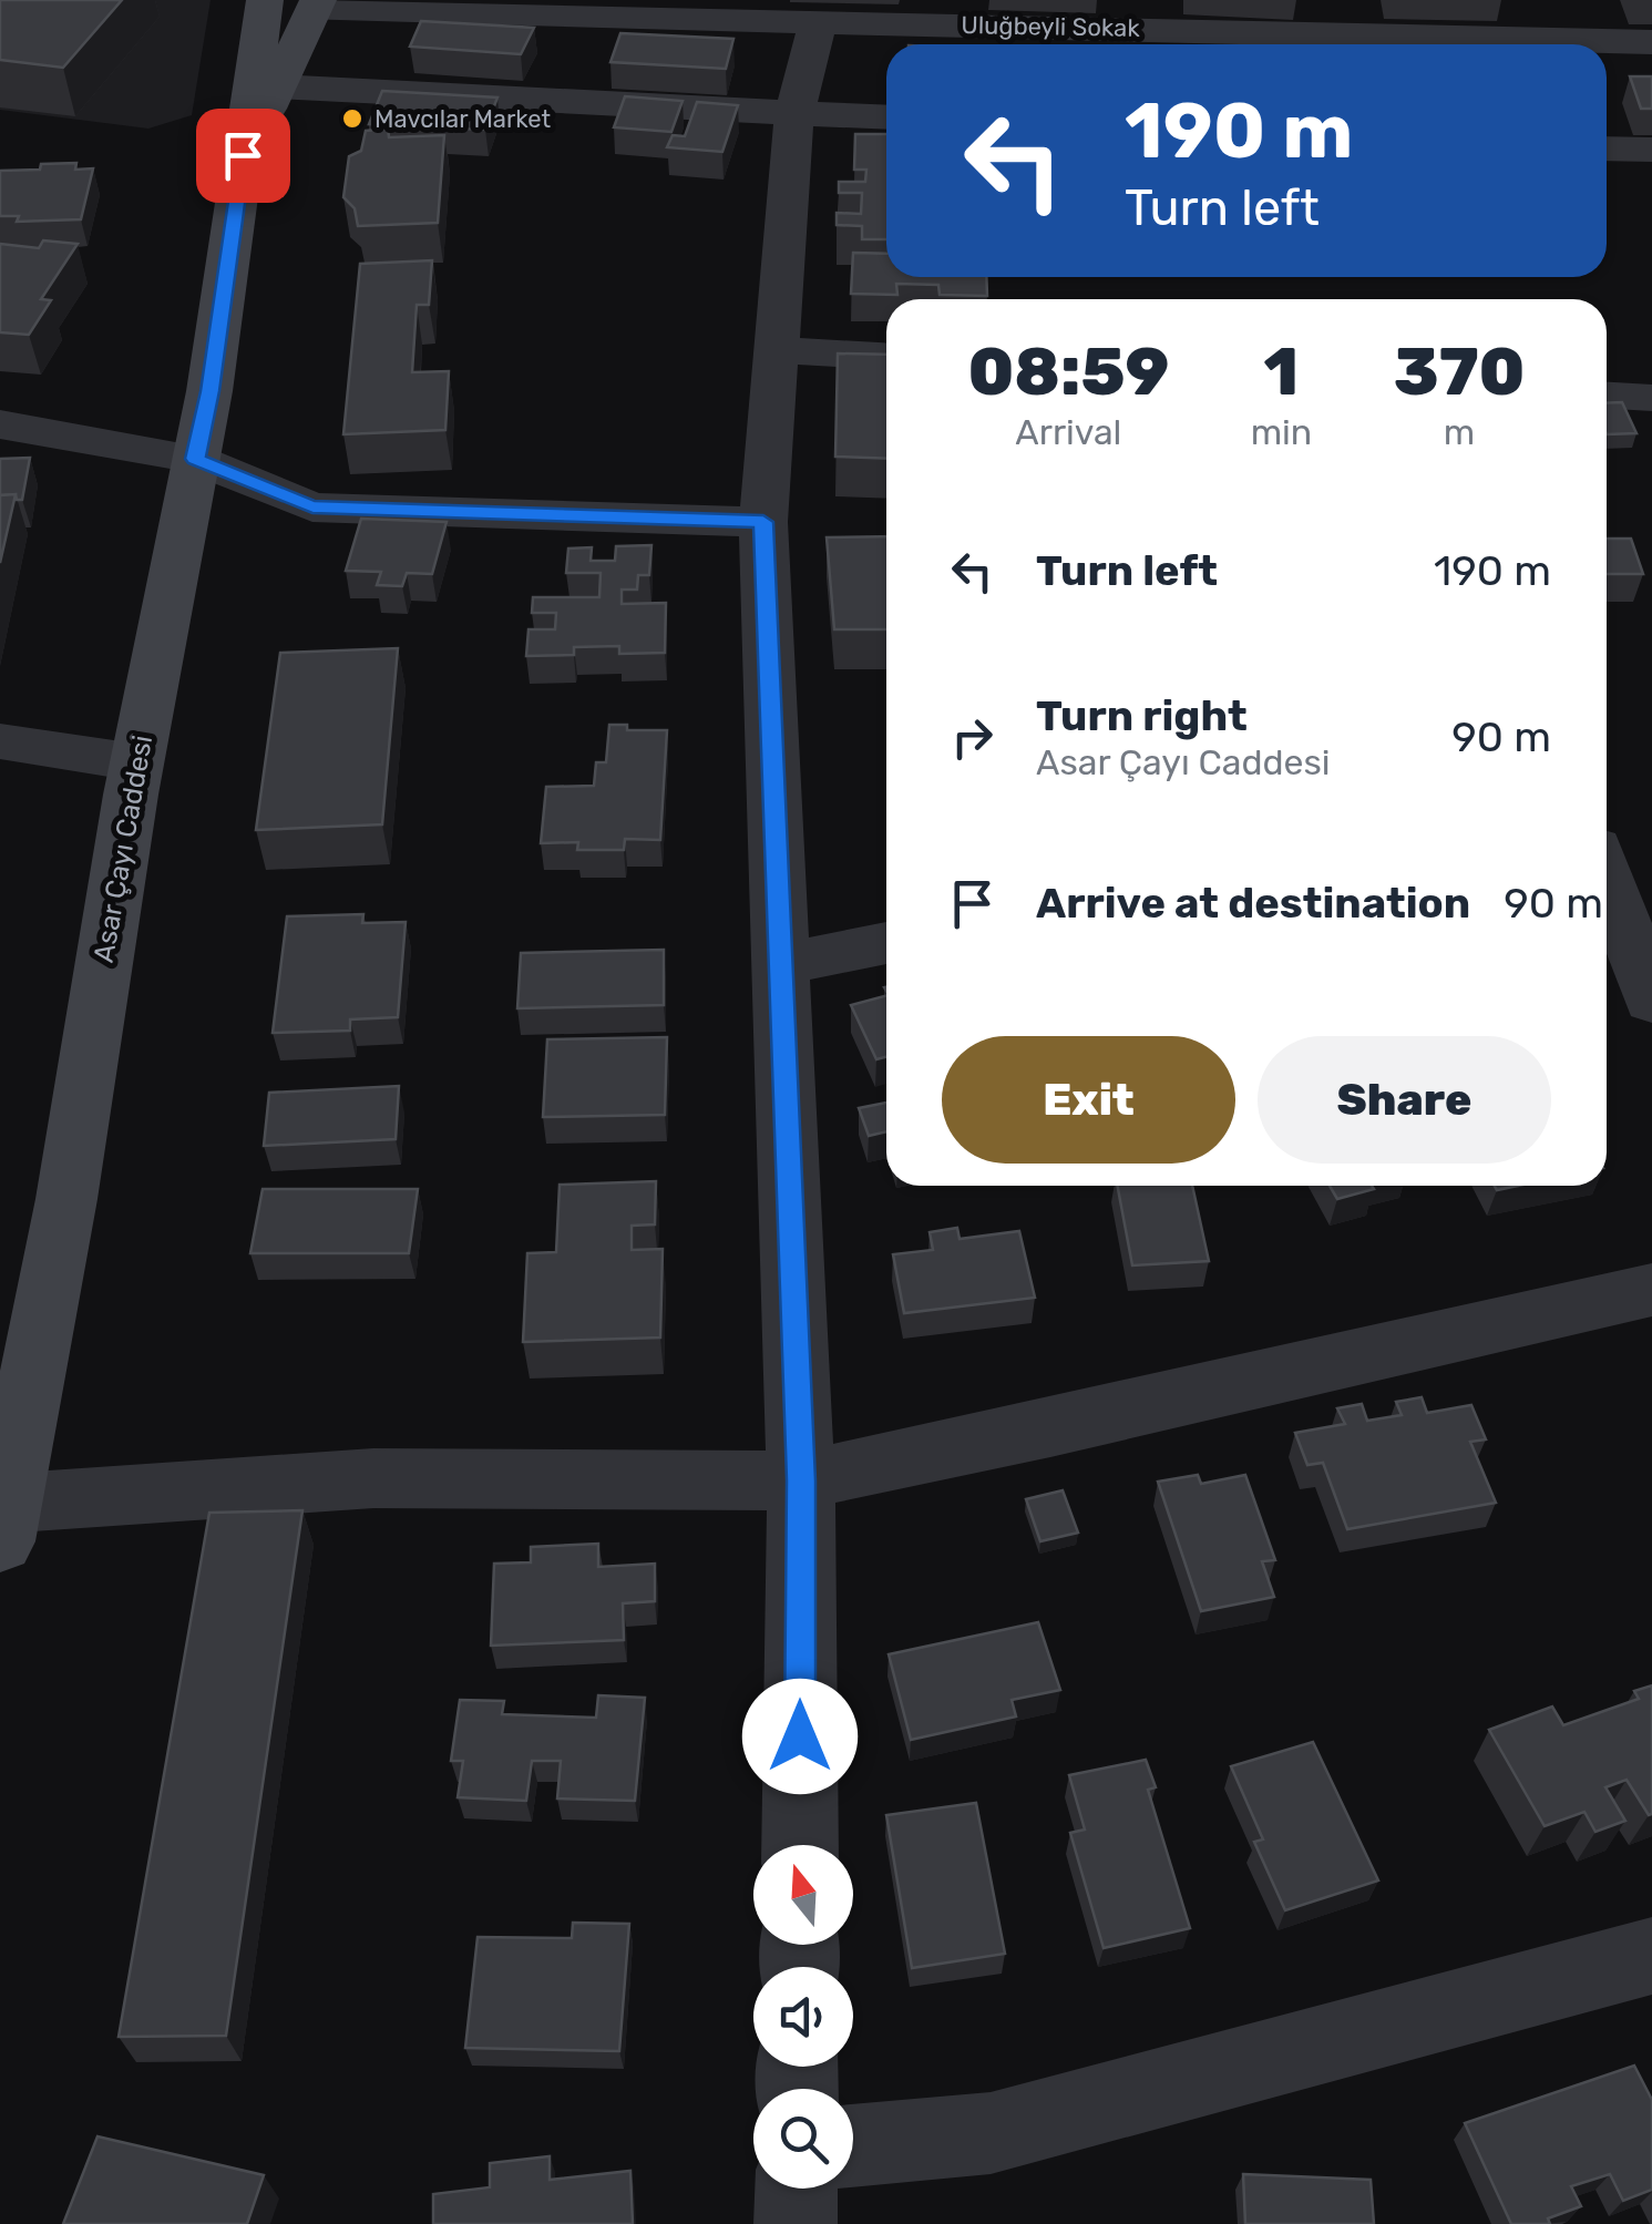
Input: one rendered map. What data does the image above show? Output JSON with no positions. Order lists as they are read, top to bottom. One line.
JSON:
{"streets":{"street":["Uluğbeyli Sokak","Asar Çayı Caddesi"]},"places":["Mavcılar Market"],"north":"top","page":{"turn":["190 m","Turn left"],"eta":["08:59","Arrival","1","min","370","m"],"list":[{"name":"Turn left","value":"190 m"},{"name":"Turn right","note":"Asar Çayı Caddesi","value":"90 m"},{"name":"Arrive at destination","value":"90 m"}],"buttons":["Exit","Share"]}}
